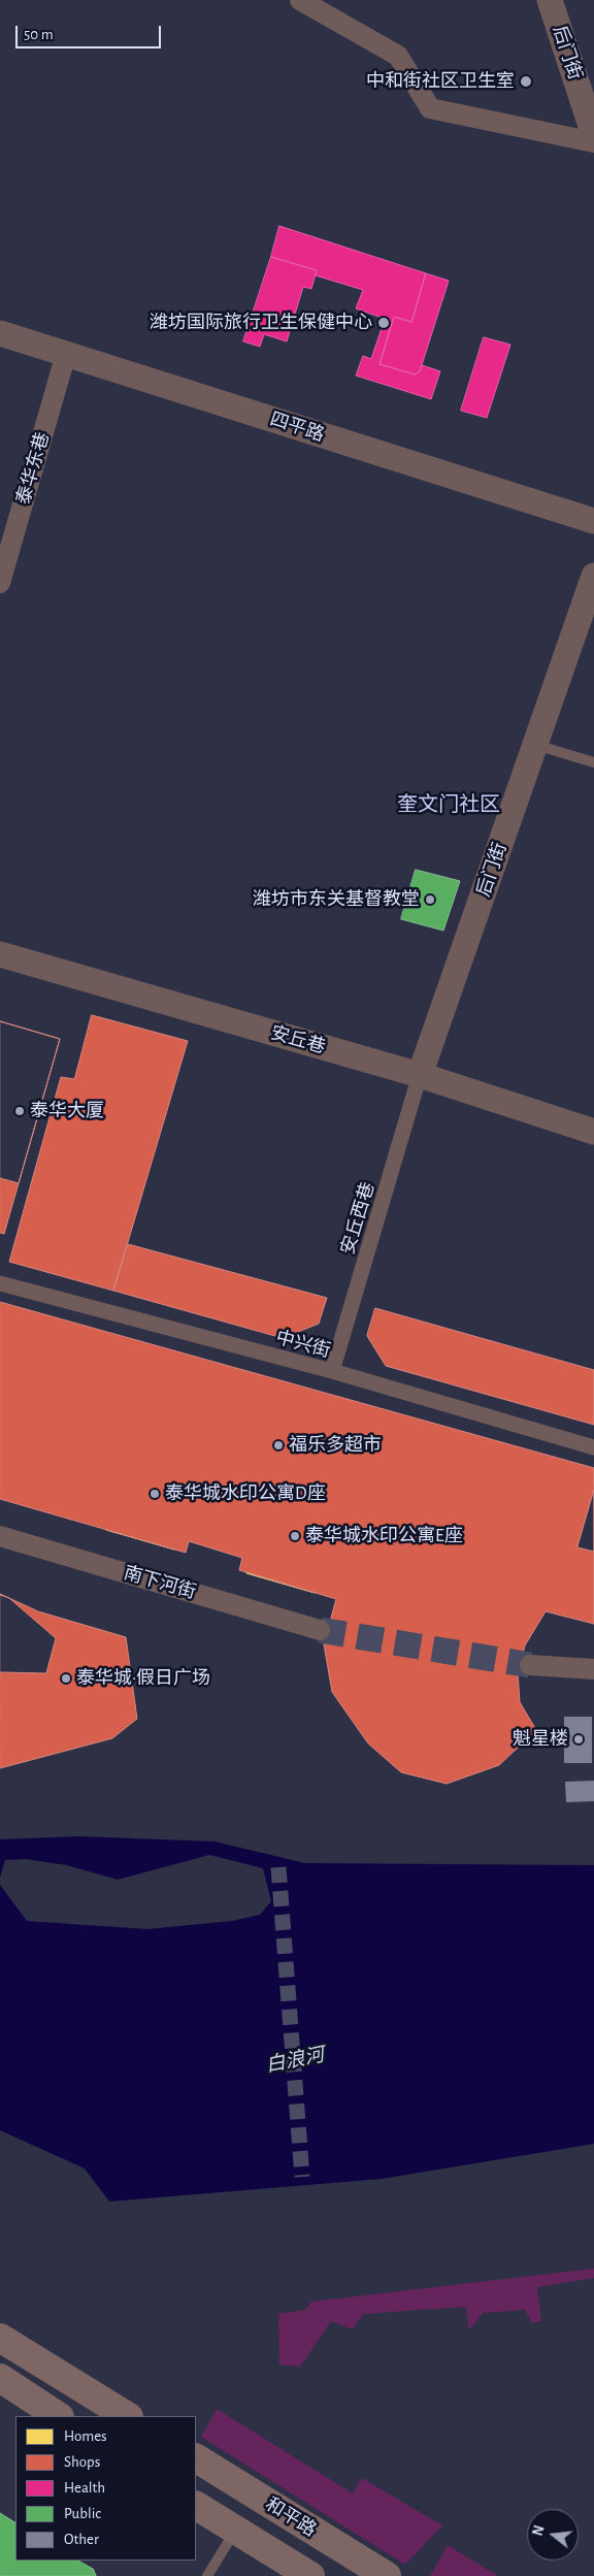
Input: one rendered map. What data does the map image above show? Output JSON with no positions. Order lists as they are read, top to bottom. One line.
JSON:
{"streets":{"main road":["和平路"],"street":["后门街","四平路","泰华东巷","安丘巷","安丘西巷","中兴街","南下河街"]},"crossings":[["后门街","安丘巷"],["后门街","安丘西巷"],["四平路","泰华东巷"],["安丘巷","安丘西巷"],["安丘西巷","中兴街"]],"districts":["奎文门社区"],"water":["白浪河"],"places":["中和街社区卫生室","潍坊国际旅行卫生保健中心","潍坊市东关基督教堂","泰华大厦","福乐多超市","泰华城水印公寓D座","泰华城水印公寓E座","泰华城·假日广场","魁星楼"],"legend":["Homes","Shops","Health","Public","Other"],"scale_bar":"50 m","north":"left"}
